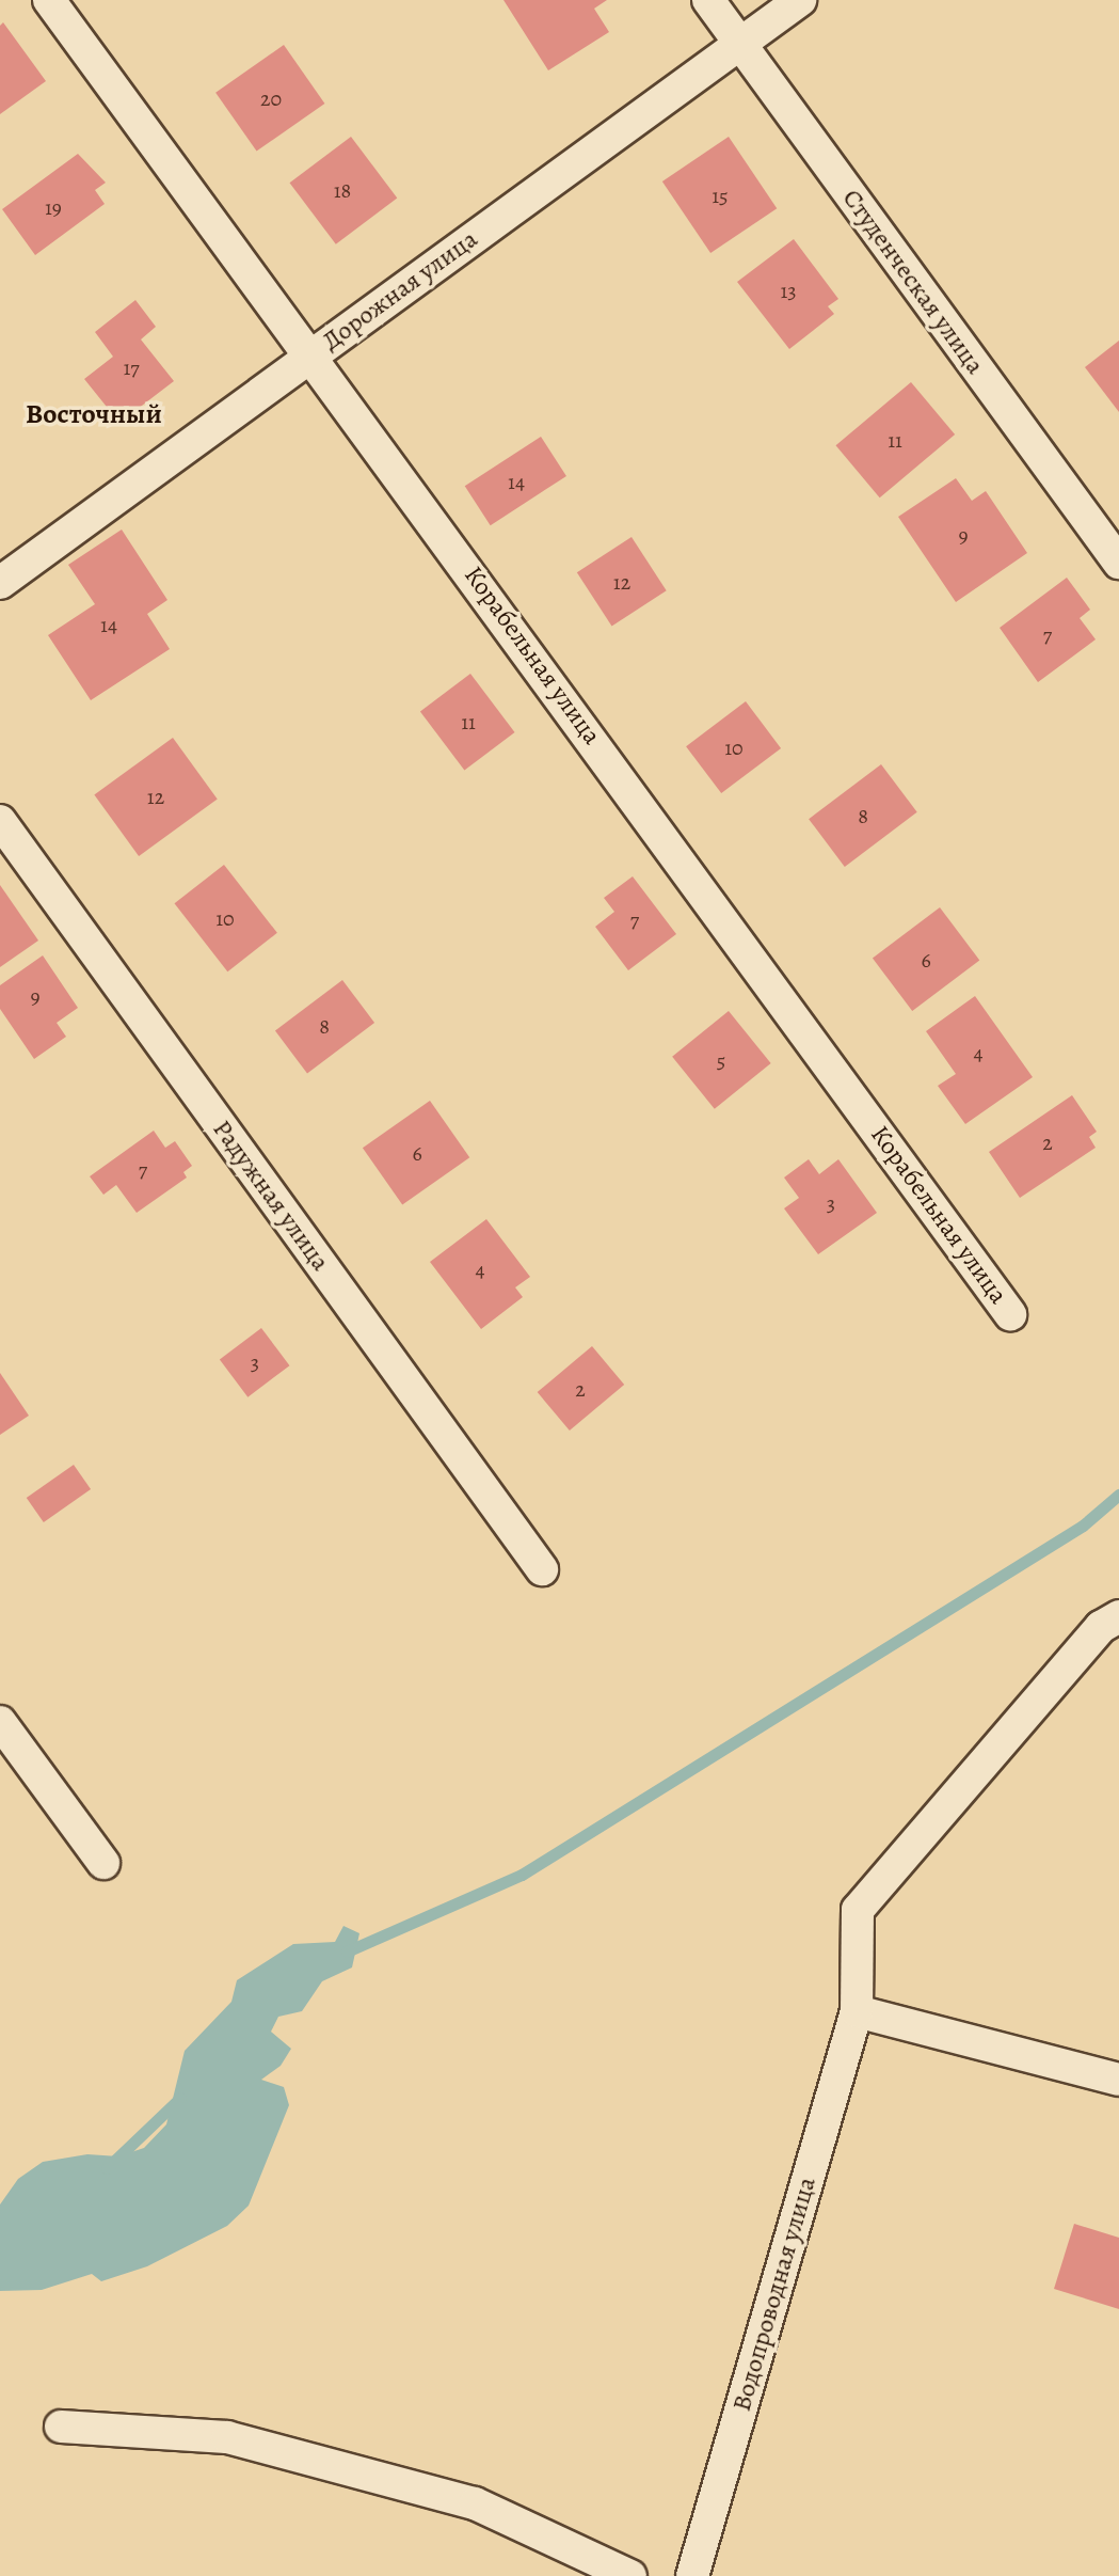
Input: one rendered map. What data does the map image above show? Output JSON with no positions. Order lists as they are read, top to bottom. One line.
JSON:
{"streets":{"street":["Студенческая улица","Дорожная улица","Корабельная улица","Радужная улица","Водопроводная улица"]},"crossings":[["Студенческая улица","Дорожная улица"],["Дорожная улица","Корабельная улица"]],"districts":["Восточный"],"house_numbers":["20","18","15","19","13","17","11","14","9","12","14","7","11","10","12","8","10","7","6","9","8","4","5","2","6","7","3","4","3","2"]}
